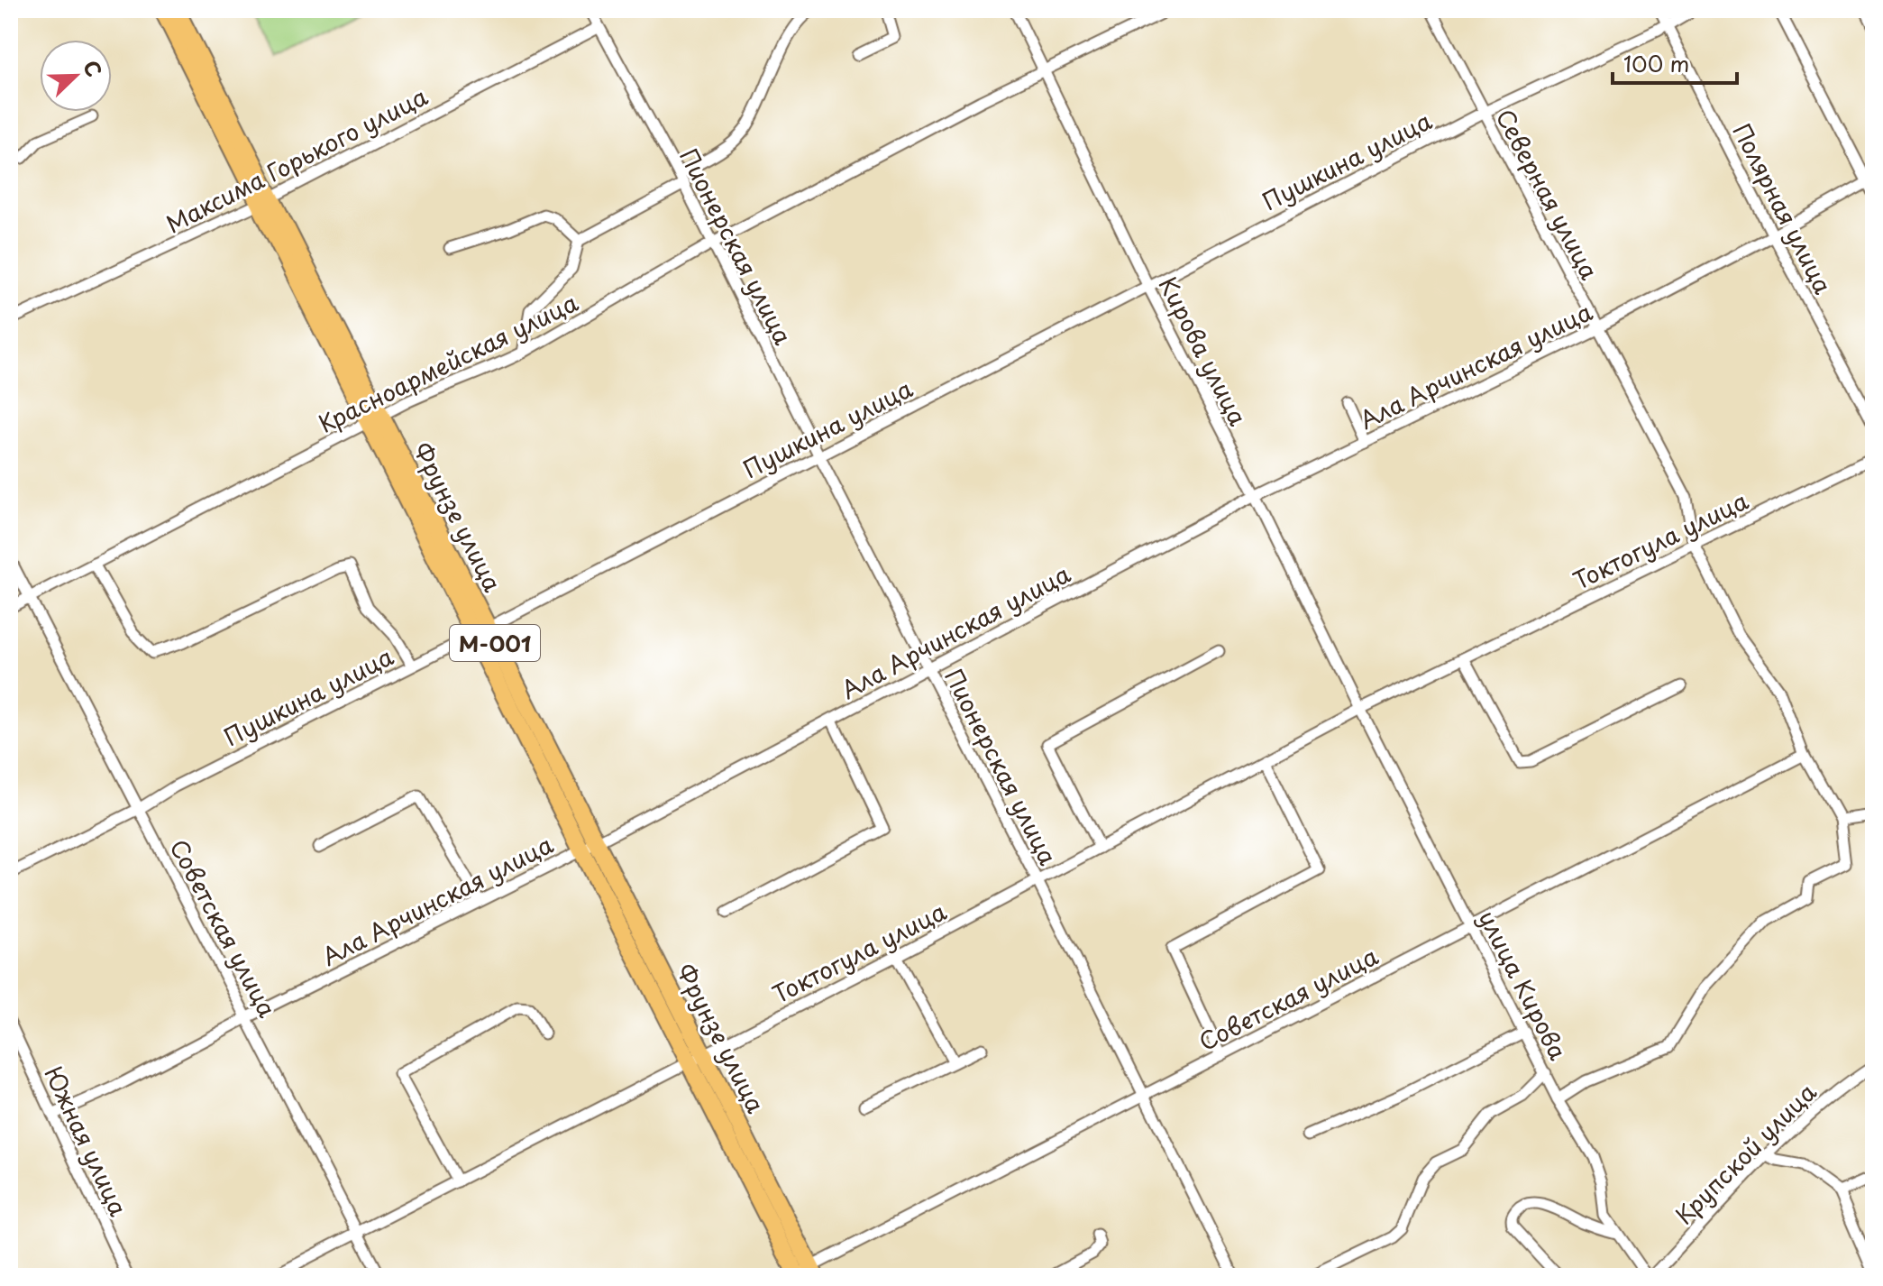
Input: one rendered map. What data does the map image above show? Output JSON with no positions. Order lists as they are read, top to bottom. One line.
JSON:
{"streets":{"main road":["Фрунзе улица","M-001"],"street":["Максима Горького улица","Пушкина улица","Северная улица","Полярная улица","Пионерская улица","Кирова улица","Красноармейская улица","Ала Арчинская улица","Токтогула улица","Советская улица","улица Кирова","Южная улица","Крупской улица"]},"crossings":[["Максима Горького улица","Пионерская улица"],["Максима Горького улица","Фрунзе улица"],["Пушкина улица","Северная улица"],["Пушкина улица","Полярная улица"],["Пушкина улица","Пионерская улица"],["Пушкина улица","Кирова улица"],["Пушкина улица","Фрунзе улица"],["Пушкина улица","Советская улица"],["Северная улица","Ала Арчинская улица"],["Северная улица","Токтогула улица"],["Северная улица","Советская улица"],["Полярная улица","Ала Арчинская улица"],["Пионерская улица","Красноармейская улица"],["Пионерская улица","Ала Арчинская улица"],["Пионерская улица","Токтогула улица"],["Пионерская улица","Советская улица"],["Кирова улица","Красноармейская улица"],["Кирова улица","Ала Арчинская улица"],["Кирова улица","Токтогула улица"],["Кирова улица","улица Кирова"],["Красноармейская улица","Фрунзе улица"],["Красноармейская улица","Советская улица"],["Ала Арчинская улица","Фрунзе улица"],["Ала Арчинская улица","Советская улица"],["Ала Арчинская улица","Южная улица"],["Фрунзе улица","Токтогула улица"],["Фрунзе улица","Советская улица"],["Токтогула улица","Советская улица"],["Токтогула улица","улица Кирова"],["Советская улица","улица Кирова"],["улица Кирова","Крупской улица"]],"scale_bar":"100 m","north":"top right"}
